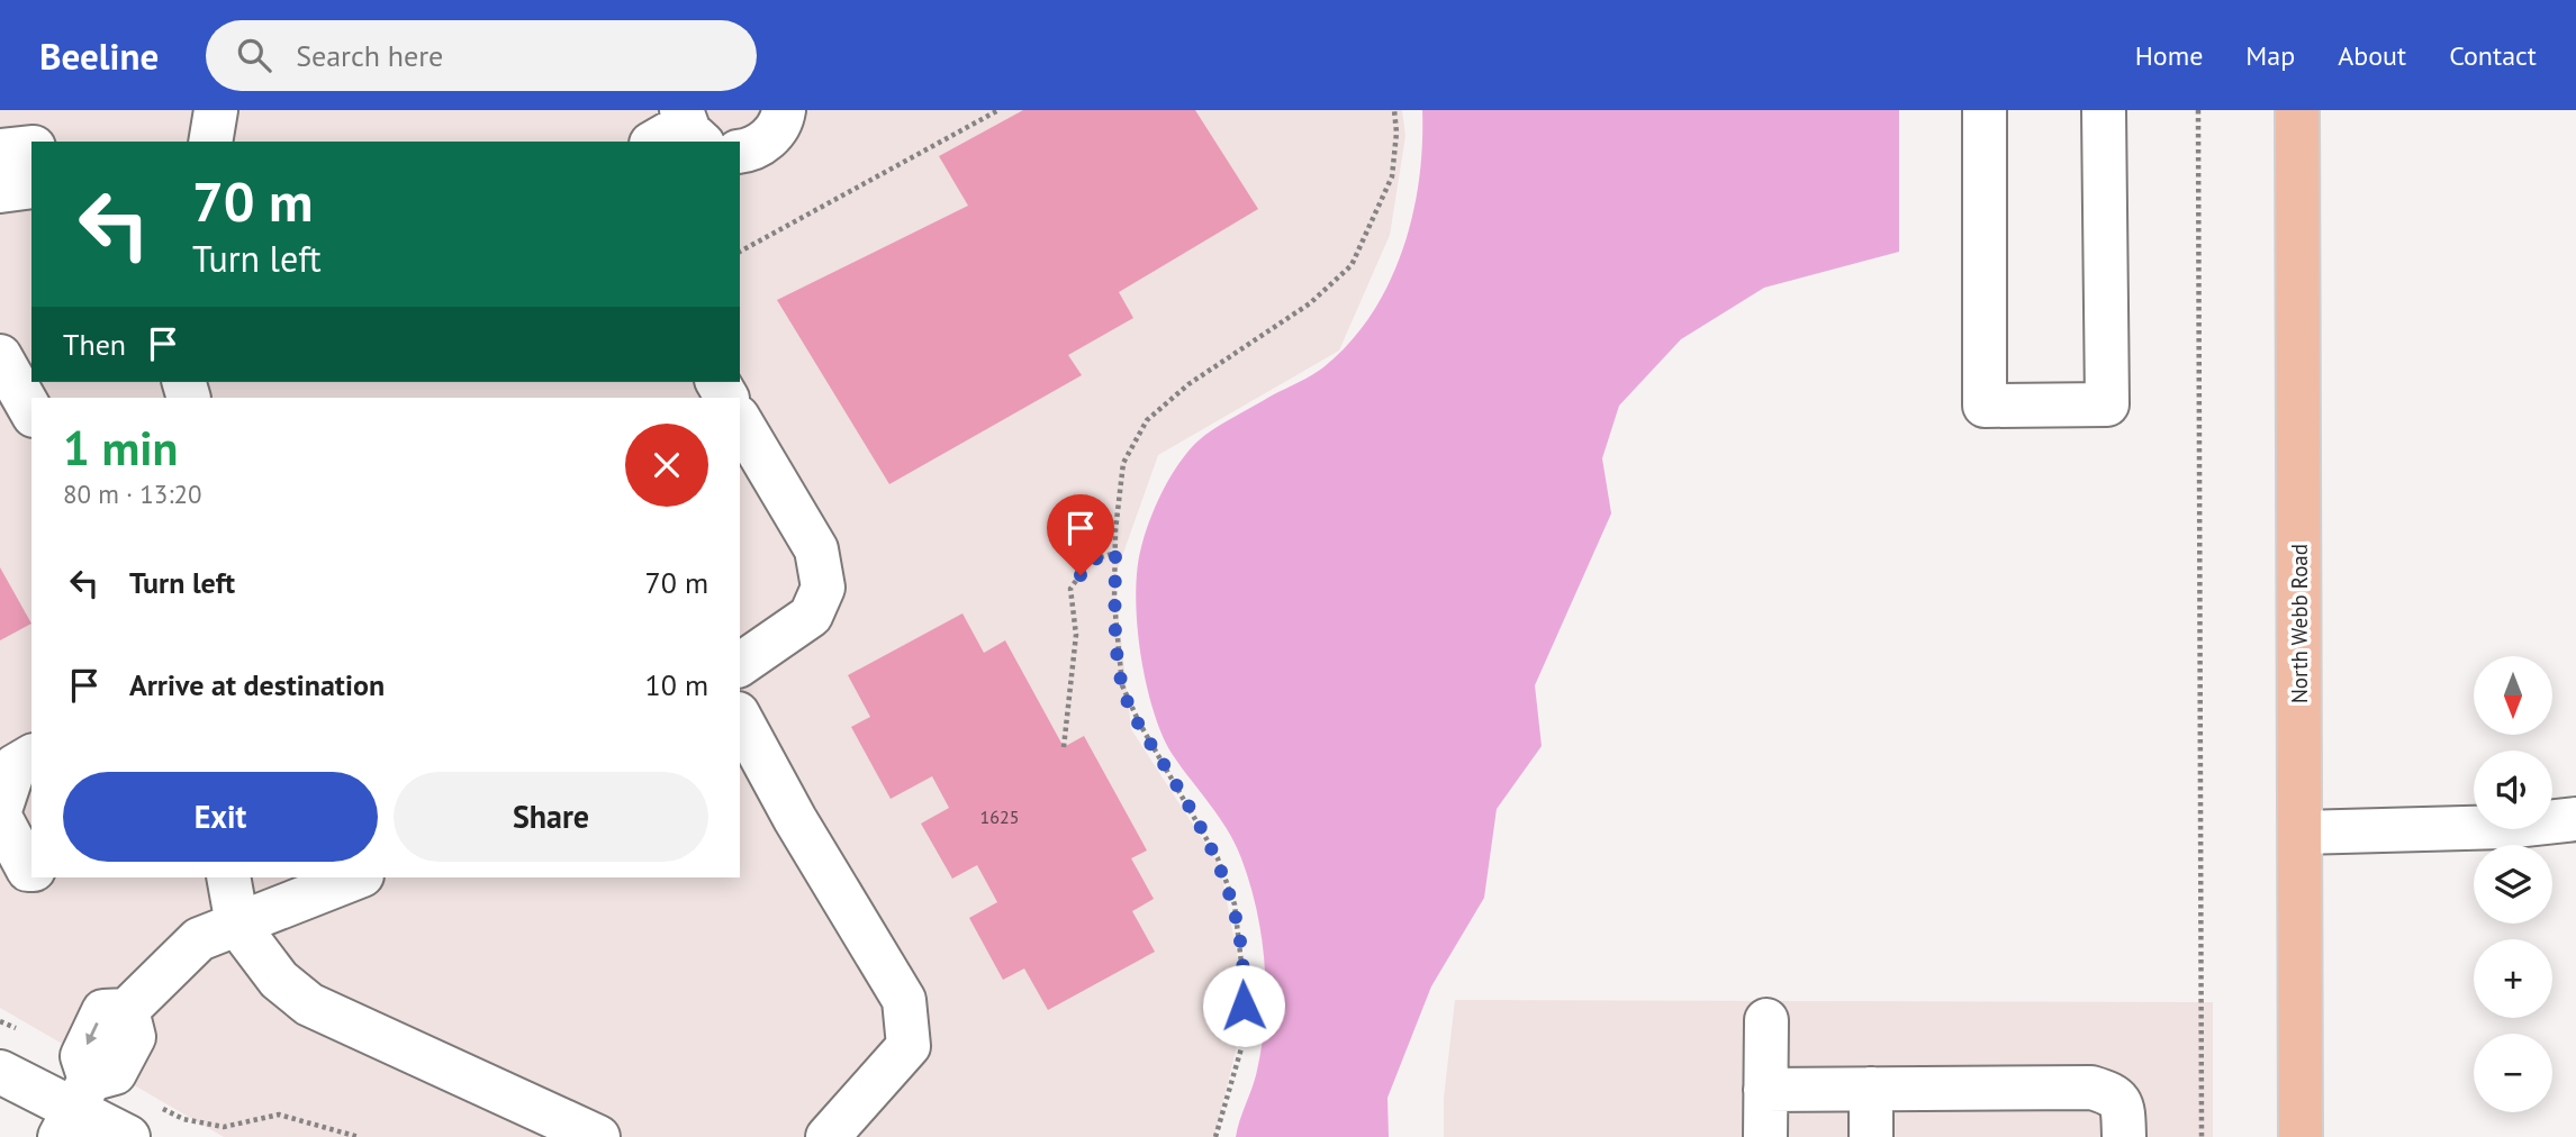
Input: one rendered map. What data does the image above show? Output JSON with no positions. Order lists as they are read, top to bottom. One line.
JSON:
{"streets":{"main road":["North Webb Road"]},"house_numbers":["1625"],"north":"bottom","page":{"header":"Beeline","search":"Search here","nav":["Home","Map","About","Contact"],"turn":["70 m","Turn left"],"then":"Then","heading":["1 min","80 m · 13:20"],"list":[{"name":"Turn left","value":"70 m"},{"name":"Arrive at destination","value":"10 m"}],"map_buttons":["+","−"],"buttons":["Exit","Share"]}}
